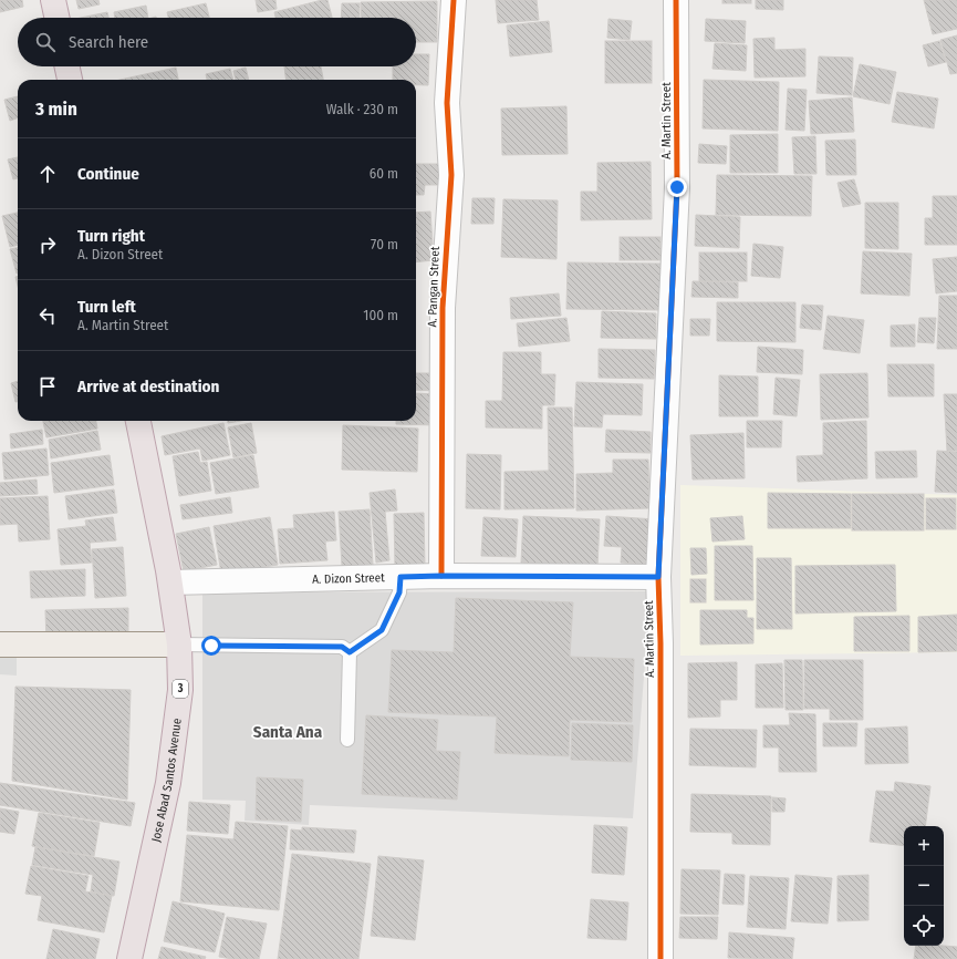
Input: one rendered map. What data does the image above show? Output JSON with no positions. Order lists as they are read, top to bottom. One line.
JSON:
{"streets":{"highway":["3","Jose Abad Santos Avenue"],"street":["A. Martin Street","A. Pangan Street","A. Dizon Street"]},"crossings":[["A. Martin Street","A. Dizon Street"],["A. Pangan Street","A. Dizon Street"],["A. Dizon Street","Jose Abad Santos Avenue"]],"districts":["Santa Ana"],"page":{"search":"Search here","heading":["3 min","Walk · 230 m"],"list":[["Continue","60 m"],["Turn right","A. Dizon Street","70 m"],["Turn left","A. Martin Street","100 m"],"Arrive at destination"],"map_buttons":["+","−"]}}
